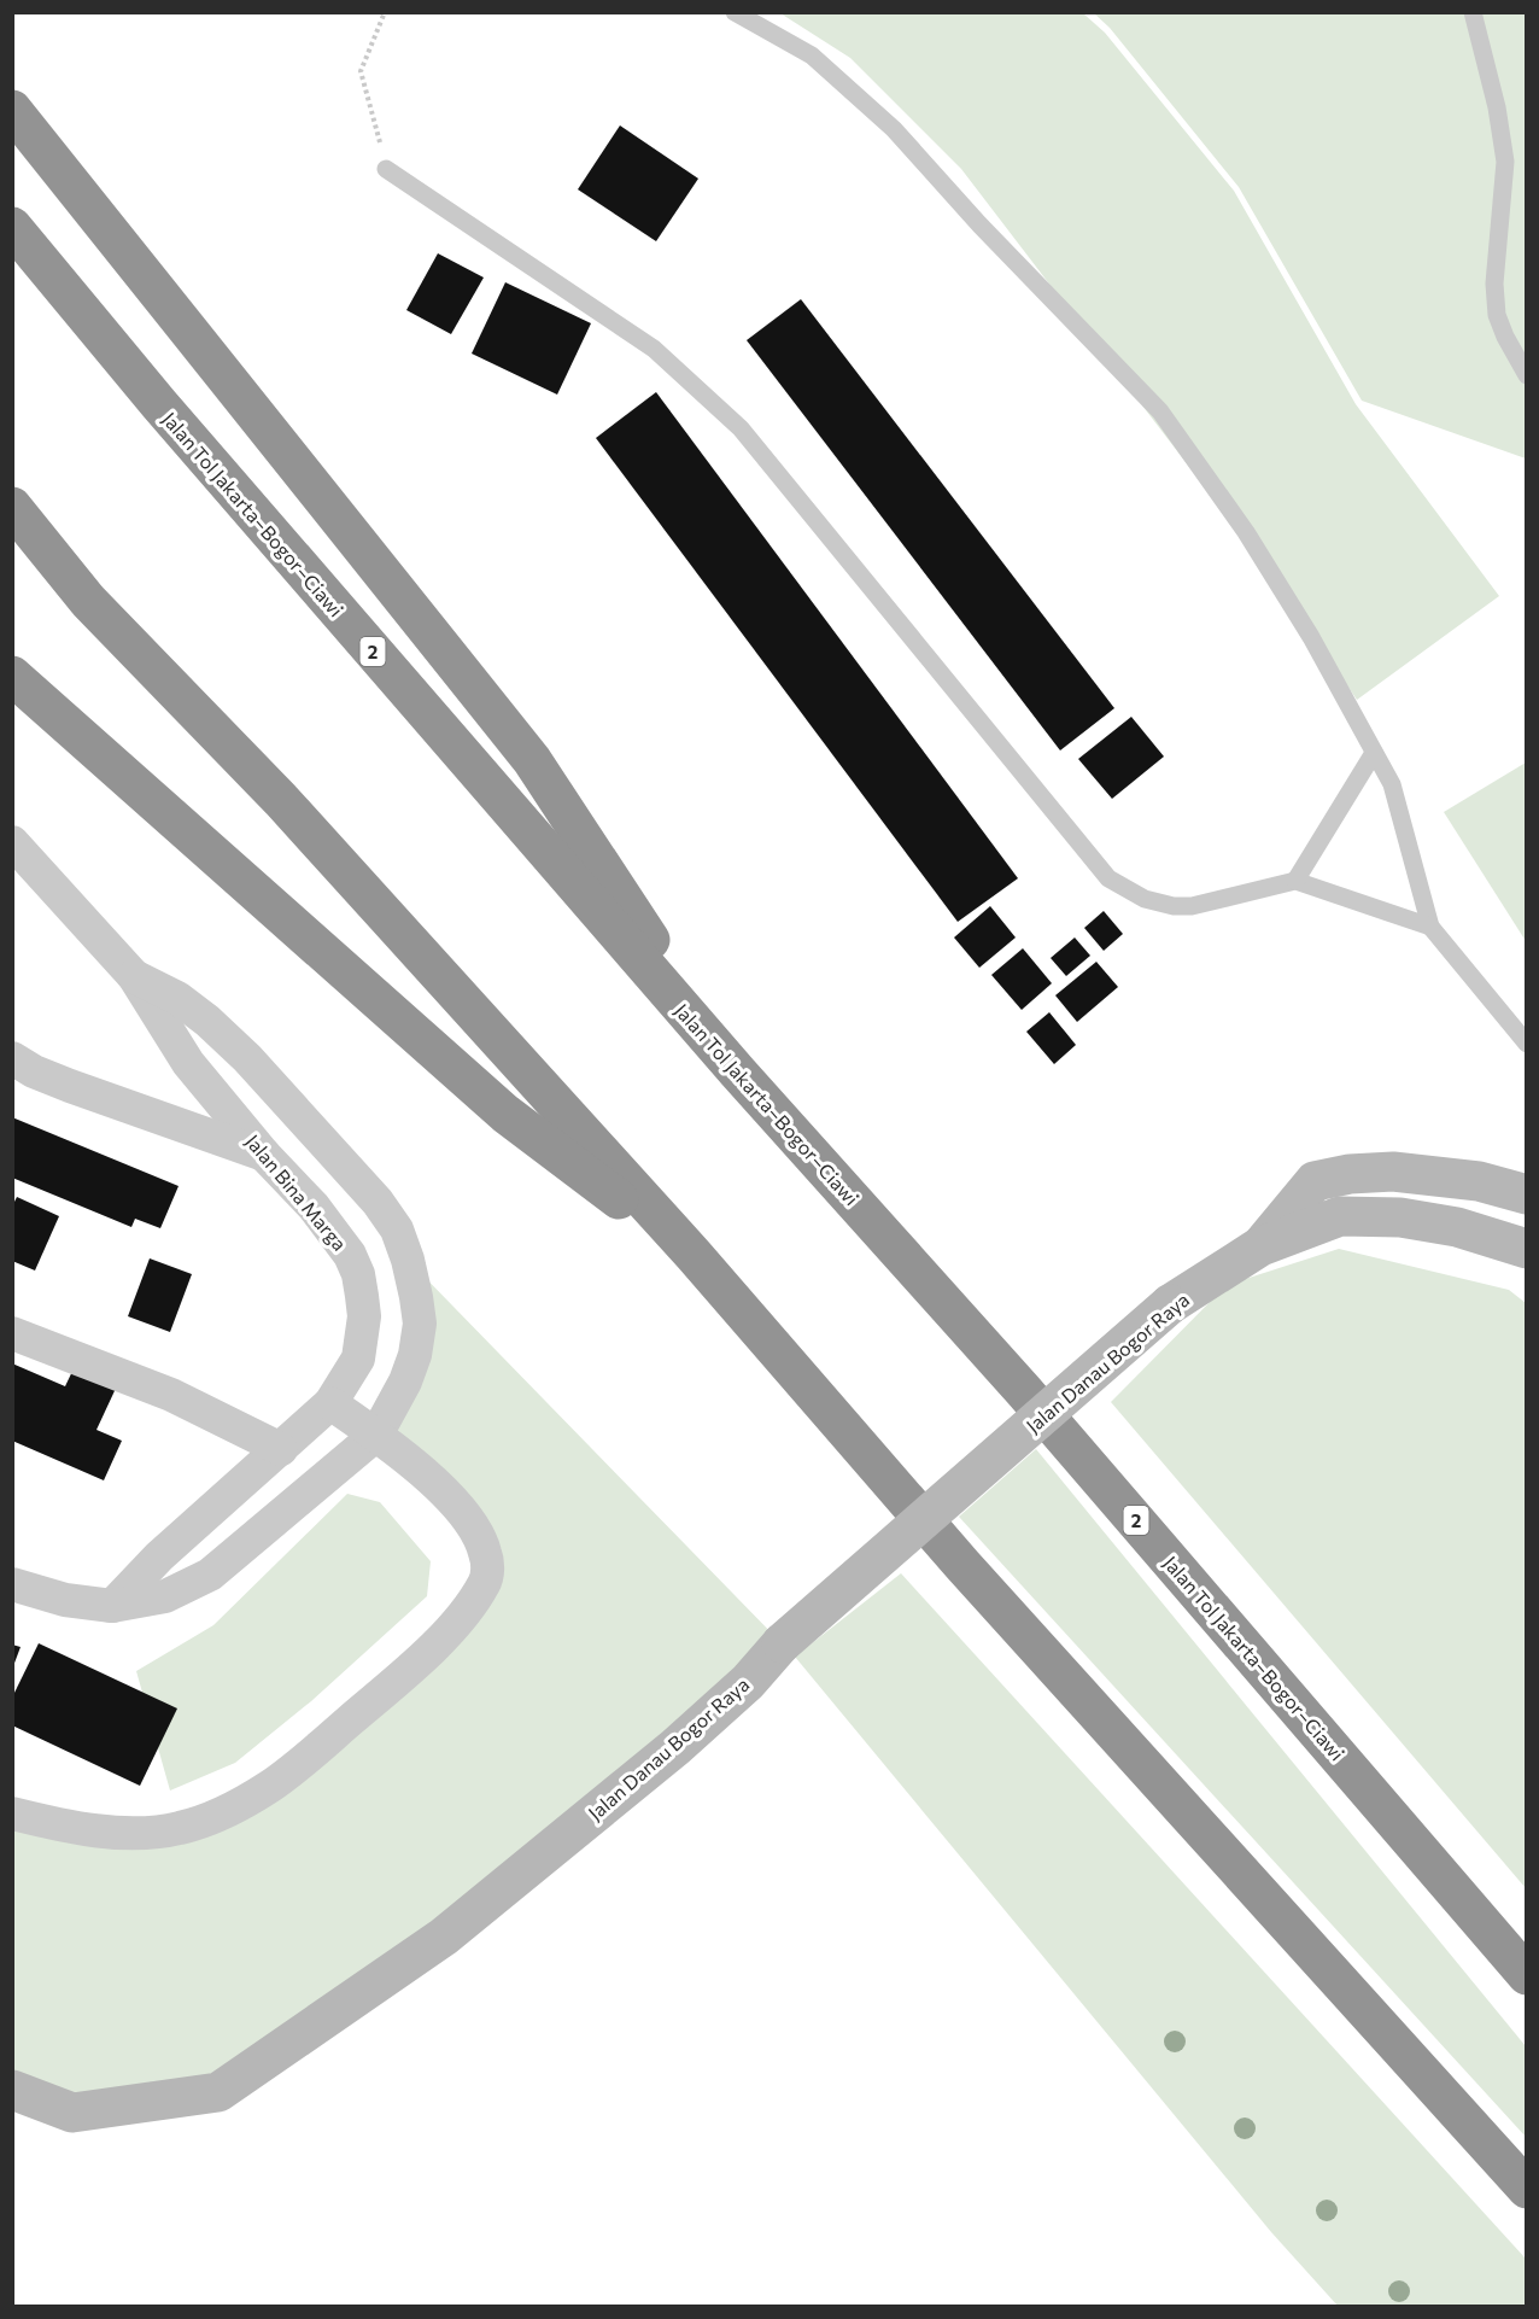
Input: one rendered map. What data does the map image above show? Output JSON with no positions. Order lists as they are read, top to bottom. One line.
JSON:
{"streets":{"highway":["Jalan Tol Jakarta–Bogor–Ciawi","2"],"street":["Jalan Bina Marga","Jalan Danau Bogor Raya"]}}
